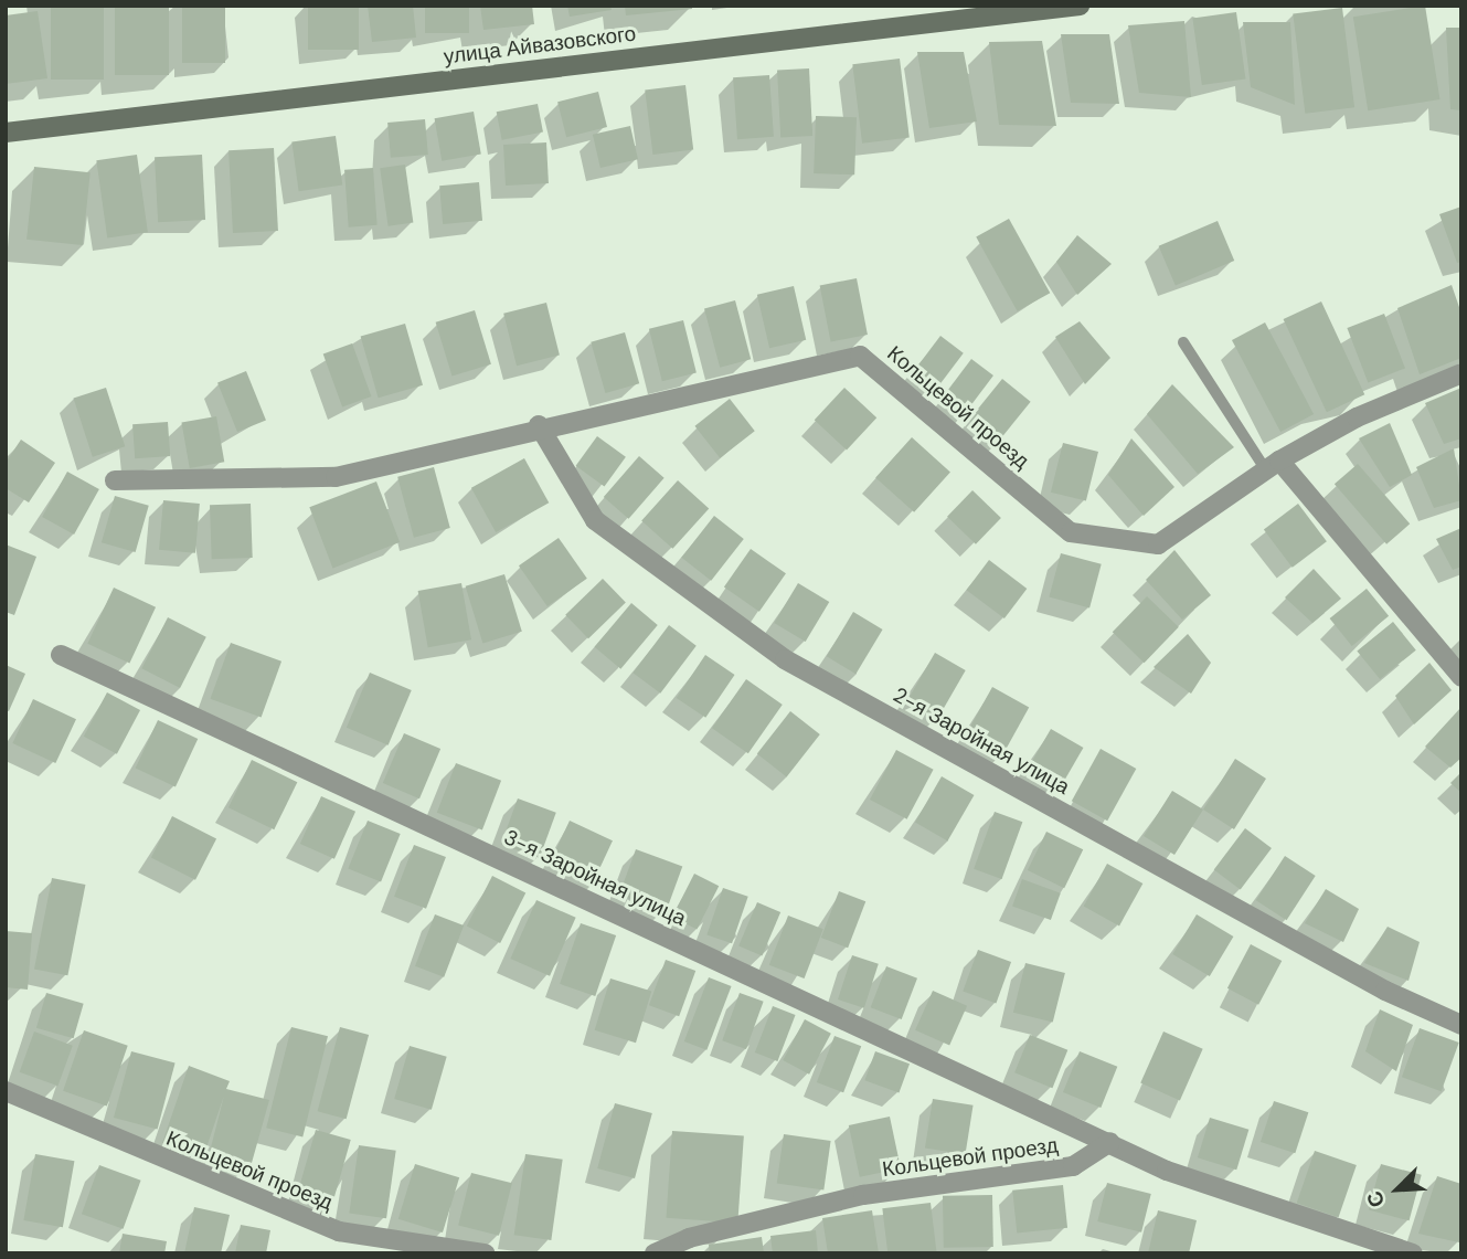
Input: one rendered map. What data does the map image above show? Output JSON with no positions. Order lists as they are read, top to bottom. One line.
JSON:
{"streets":{"street":["улица Айвазовского","Кольцевой проезд","2-я Заройная улица","3-я Заройная улица"]},"crossings":[["Кольцевой проезд","2-я Заройная улица"],["Кольцевой проезд","3-я Заройная улица"]],"north":"bottom left"}
